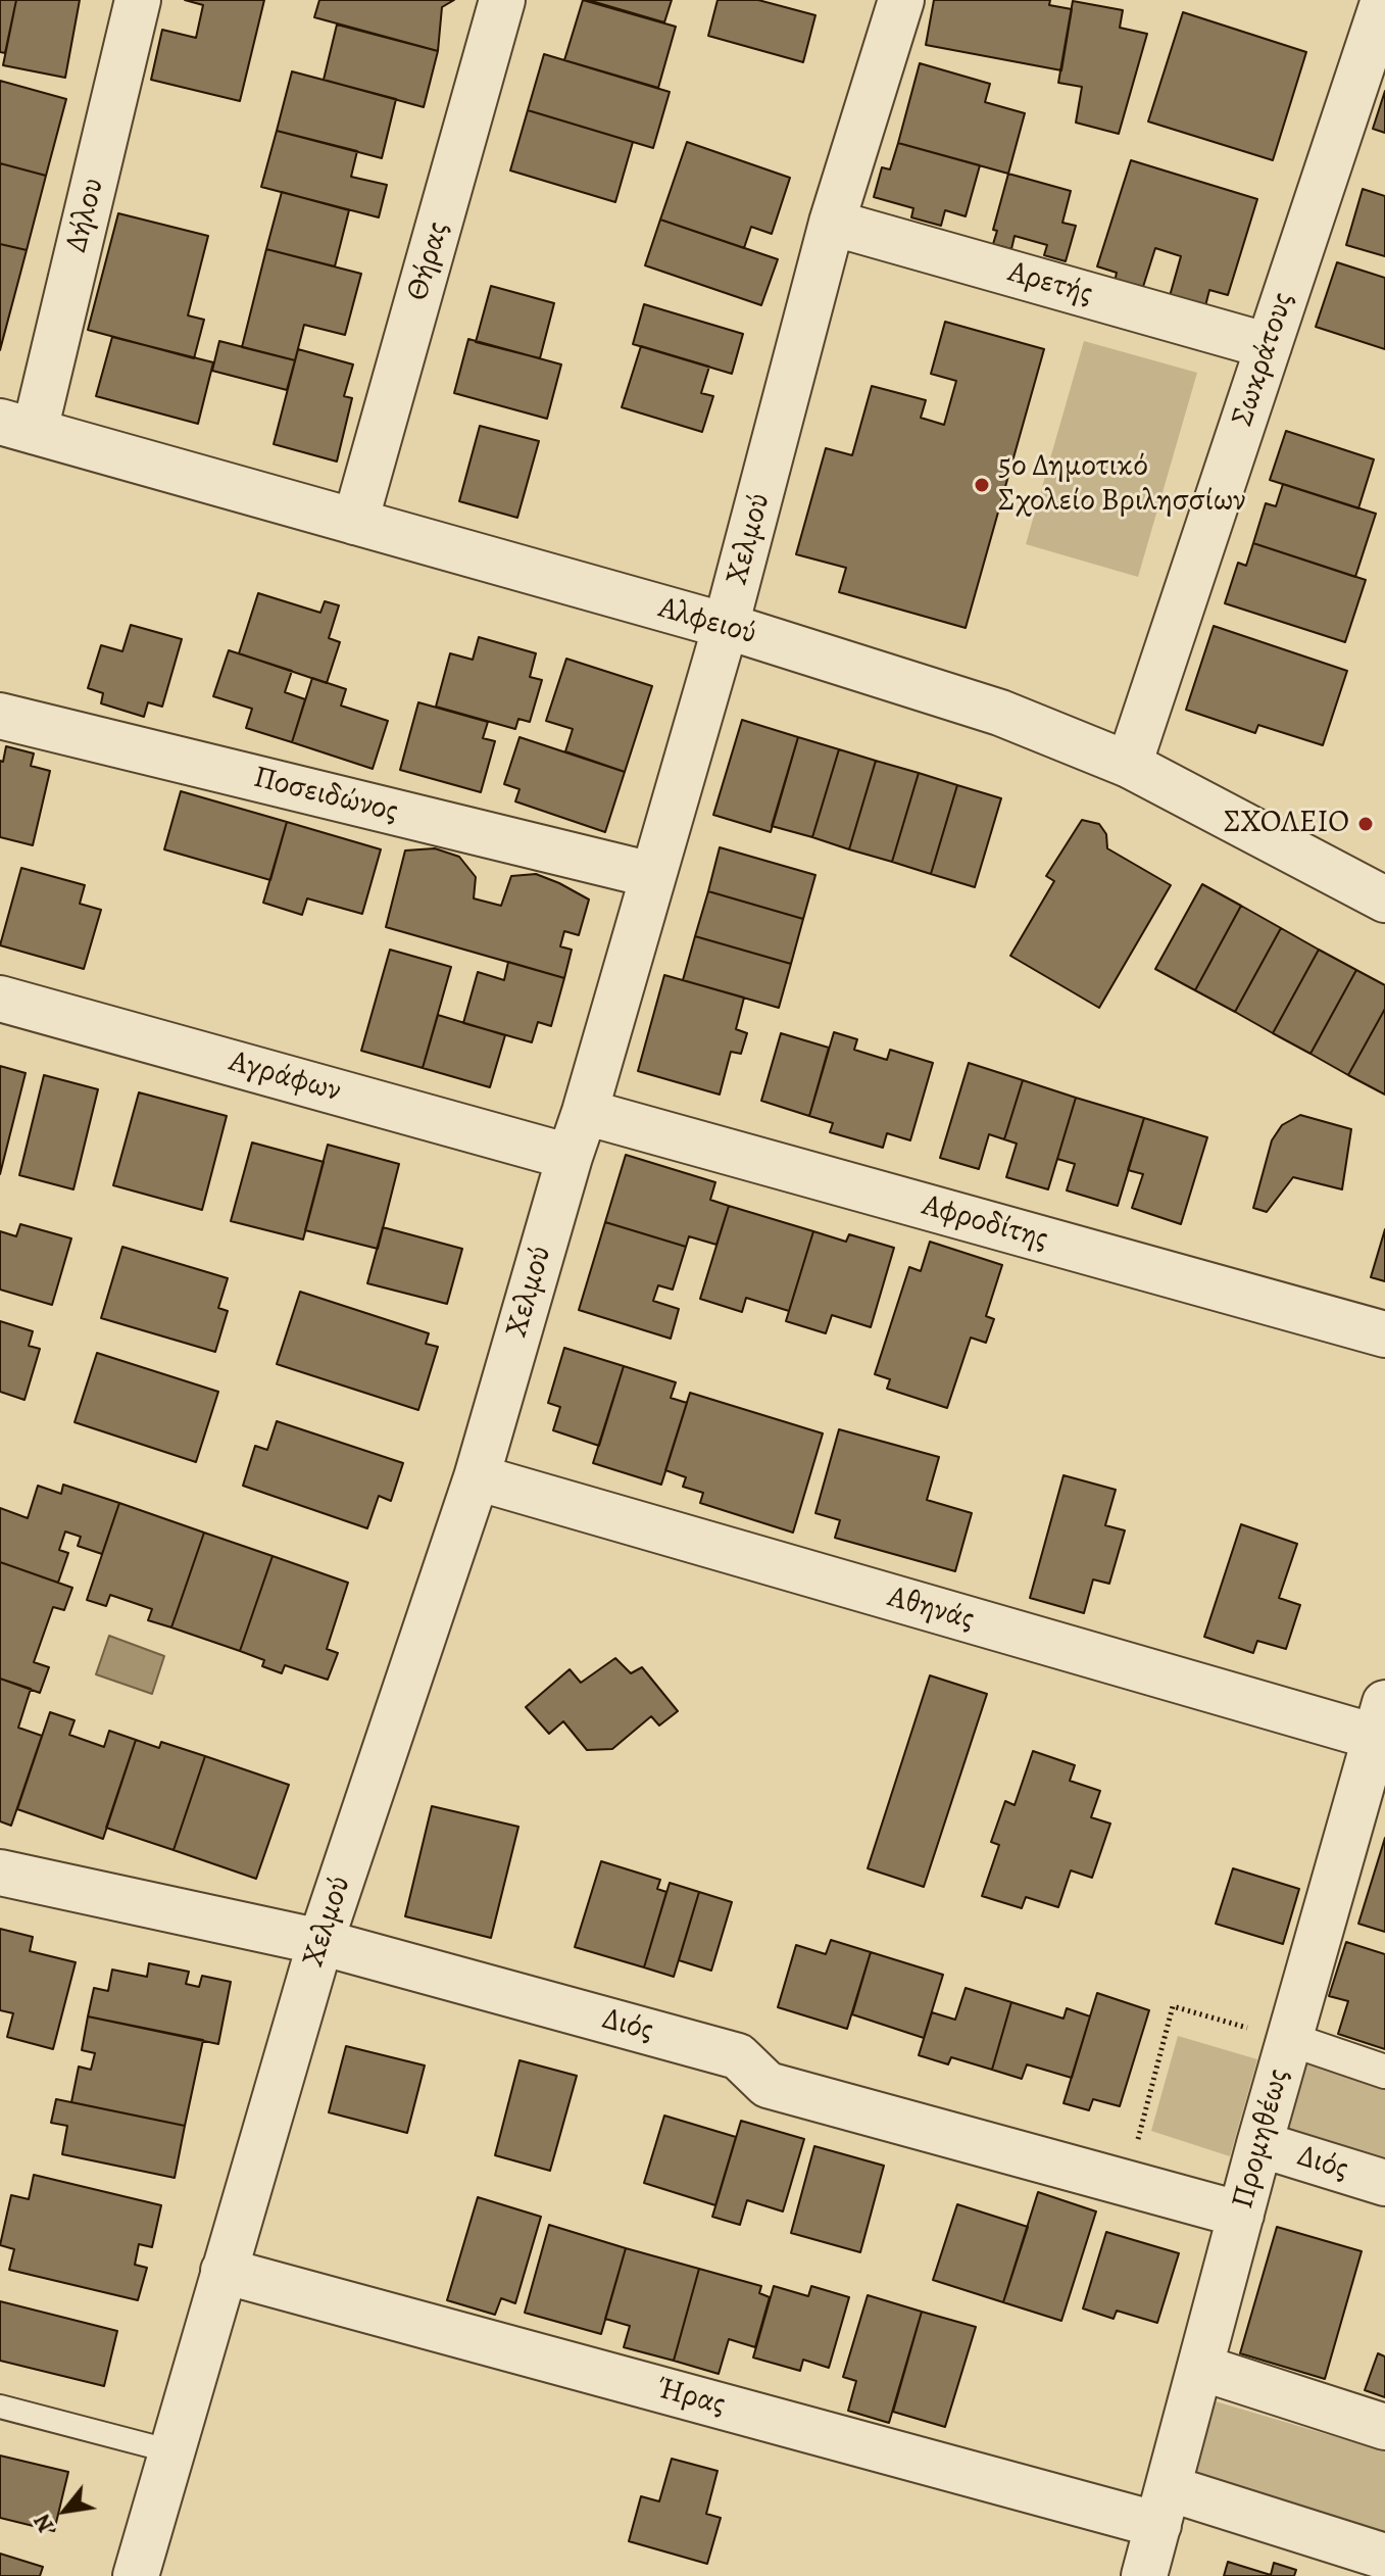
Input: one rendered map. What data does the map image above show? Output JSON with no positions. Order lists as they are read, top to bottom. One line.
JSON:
{"streets":{"street":["Δήλου","Θήρας","Αρετής","Σωκράτους","Χελμού","Αλφειού","Ποσειδώνος","Αγράφων","Αφροδίτης","Αθηνάς","Διός","Προμηθέως","Ήρας"]},"crossings":[["Δήλου","Αλφειού"],["Θήρας","Αλφειού"],["Αρετής","Σωκράτους"],["Αρετής","Χελμού"],["Σωκράτους","Αλφειού"],["Χελμού","Αλφειού"],["Χελμού","Ποσειδώνος"],["Χελμού","Αγράφων"],["Χελμού","Αφροδίτης"],["Χελμού","Αθηνάς"],["Χελμού","Διός"],["Χελμού","Ήρας"],["Αθηνάς","Προμηθέως"],["Διός","Προμηθέως"],["Προμηθέως","Ήρας"]],"places":["5ο Δημοτικό Σχολείο Βριλησσίων","ΣΧΟΛΕΙΟ"],"north":"bottom left"}
